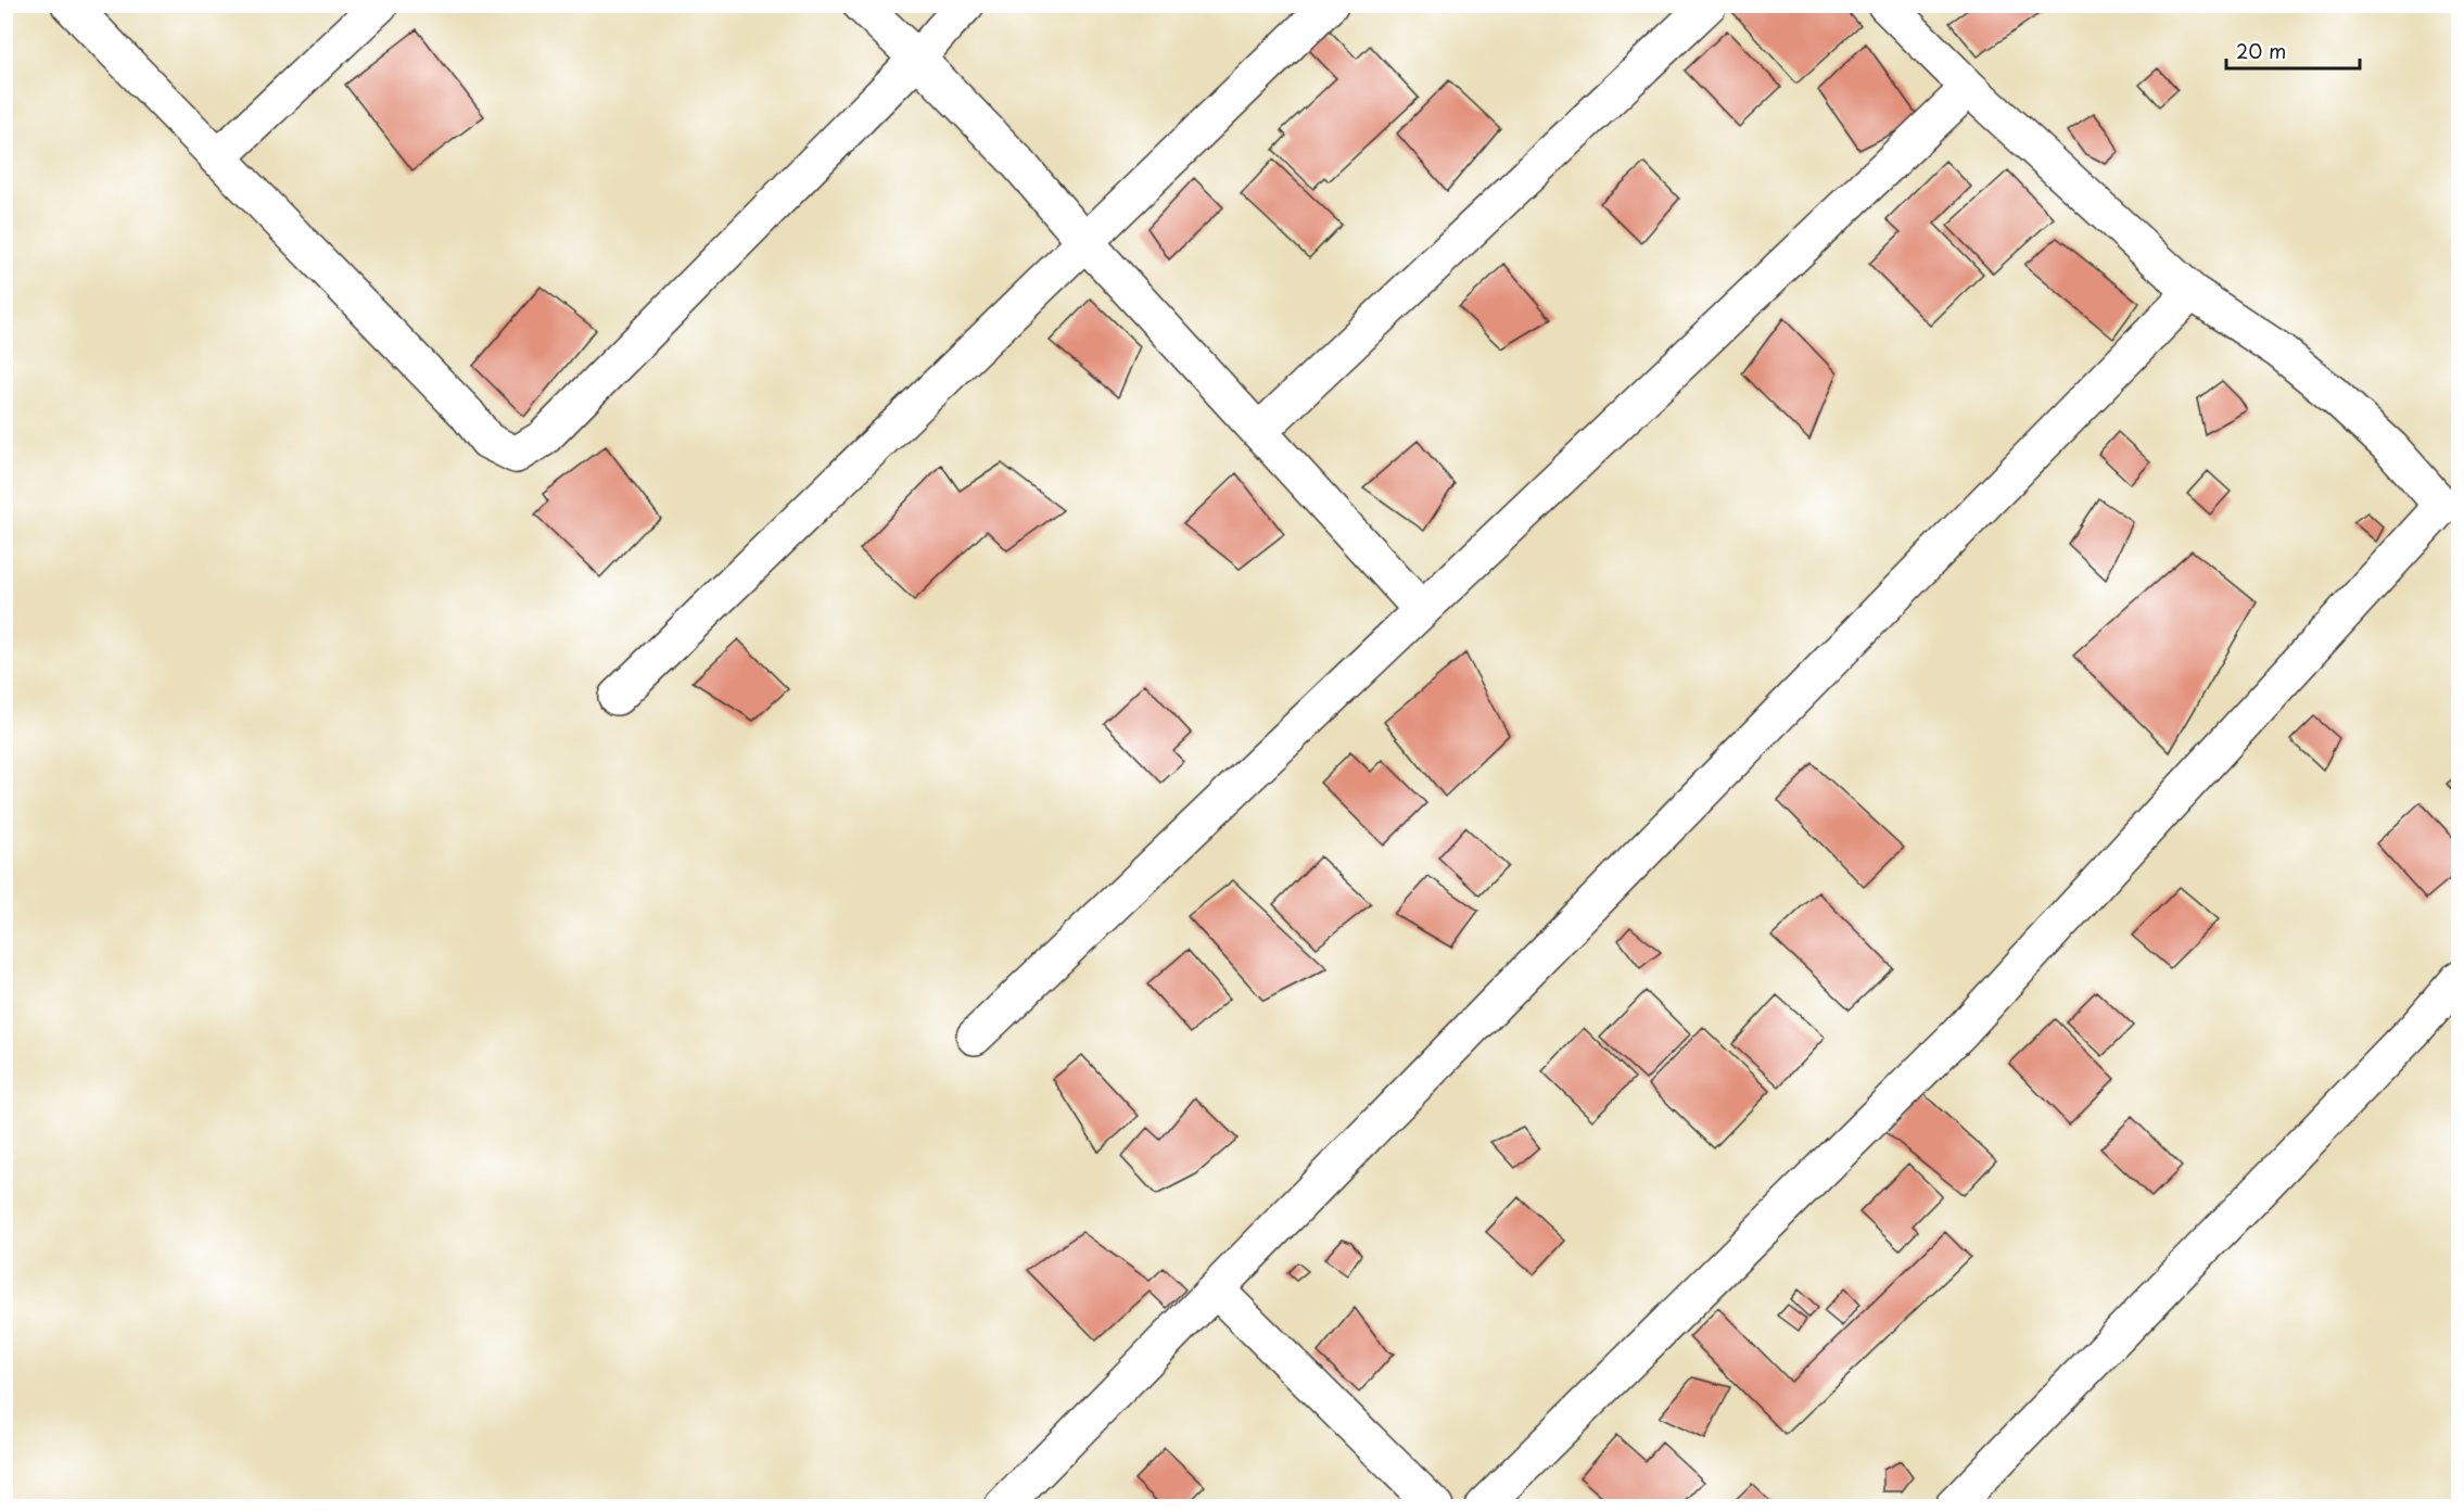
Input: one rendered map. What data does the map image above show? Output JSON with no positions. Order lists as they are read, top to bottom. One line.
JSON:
{"scale_bar":"20 m"}
